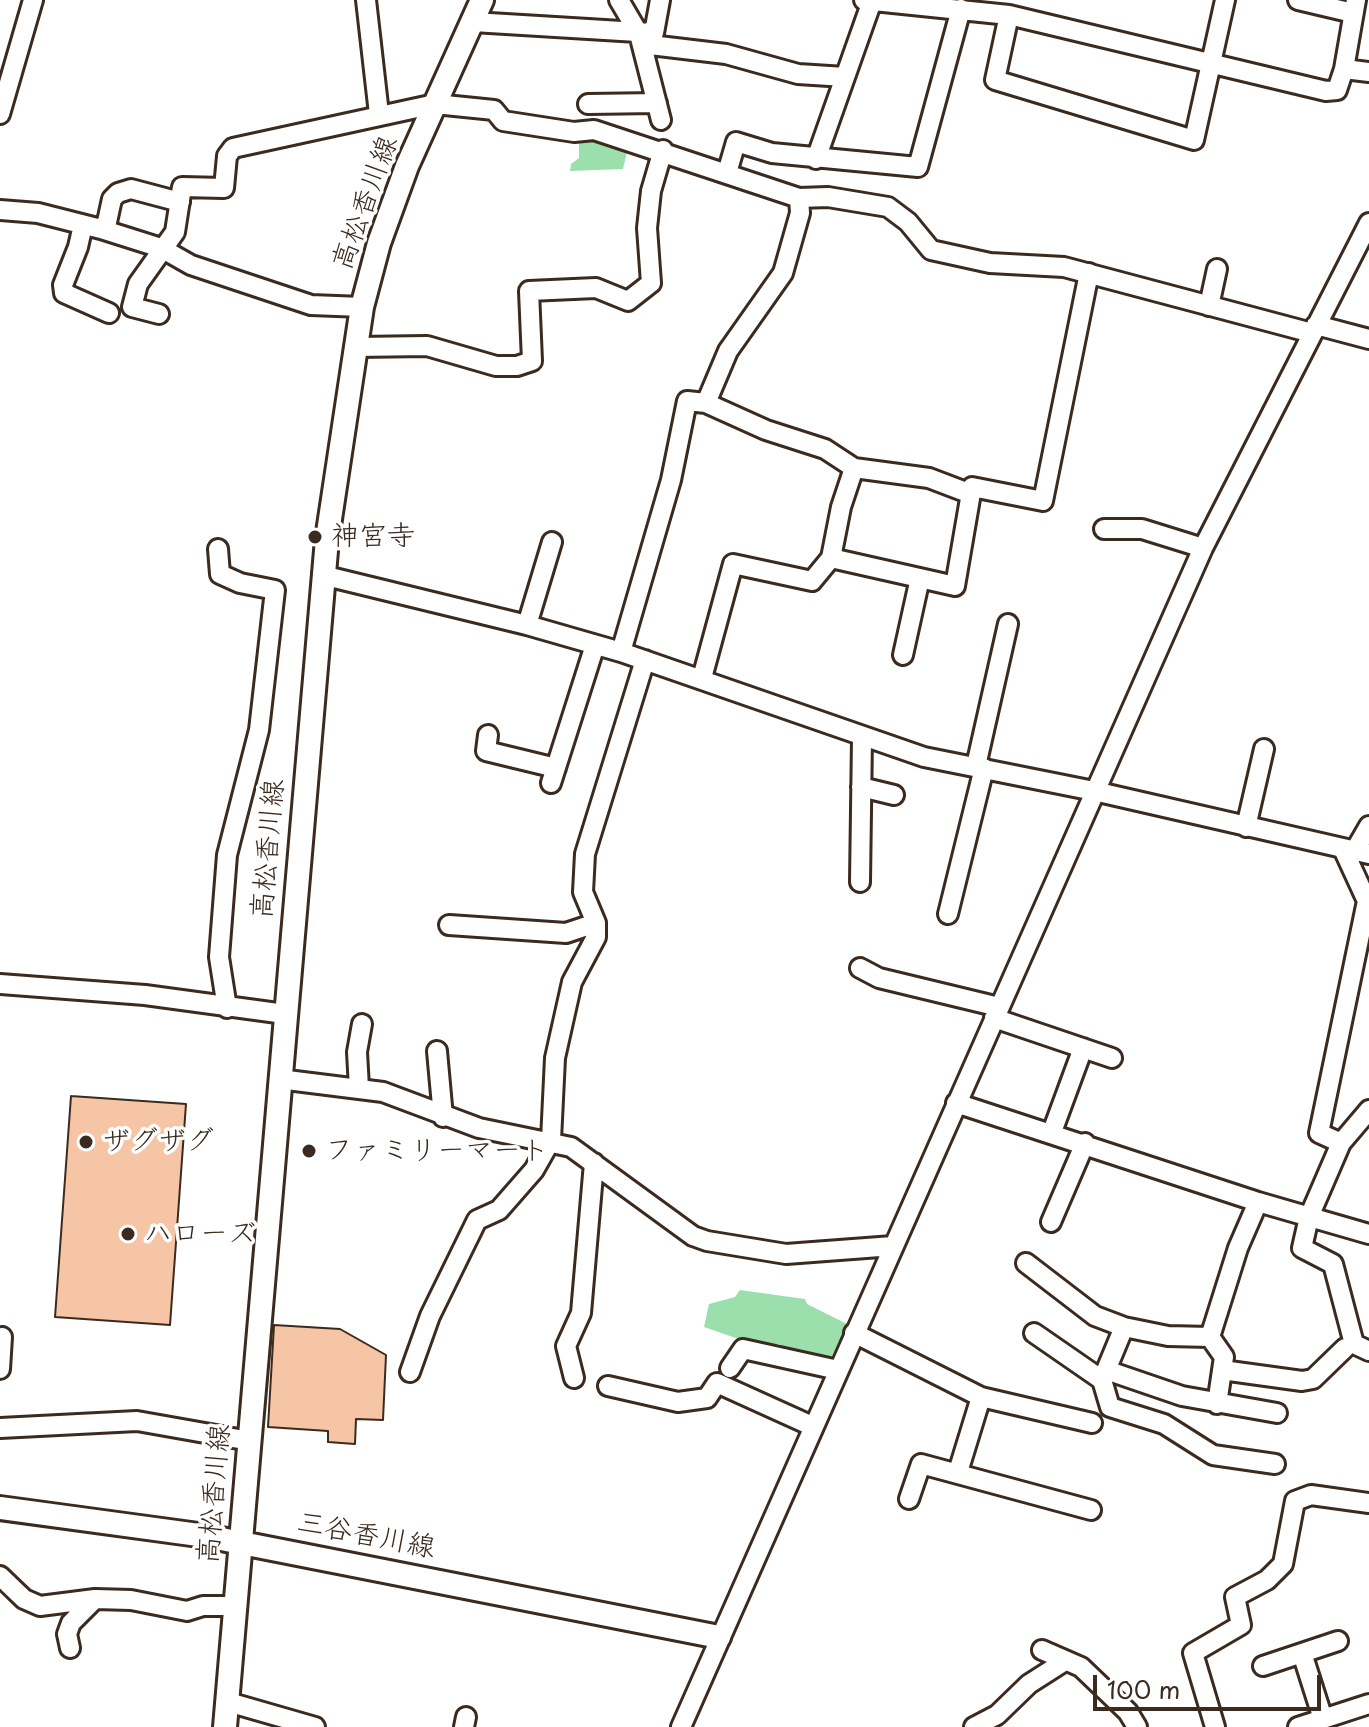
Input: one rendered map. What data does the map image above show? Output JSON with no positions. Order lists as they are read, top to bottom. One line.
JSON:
{"streets":{"main road":["高松香川線","三谷香川線"]},"crossings":[["高松香川線","三谷香川線"]],"places":["神宮寺","ザグザグ","ファミリーマート","ハローズ"],"scale_bar":"100 m"}
